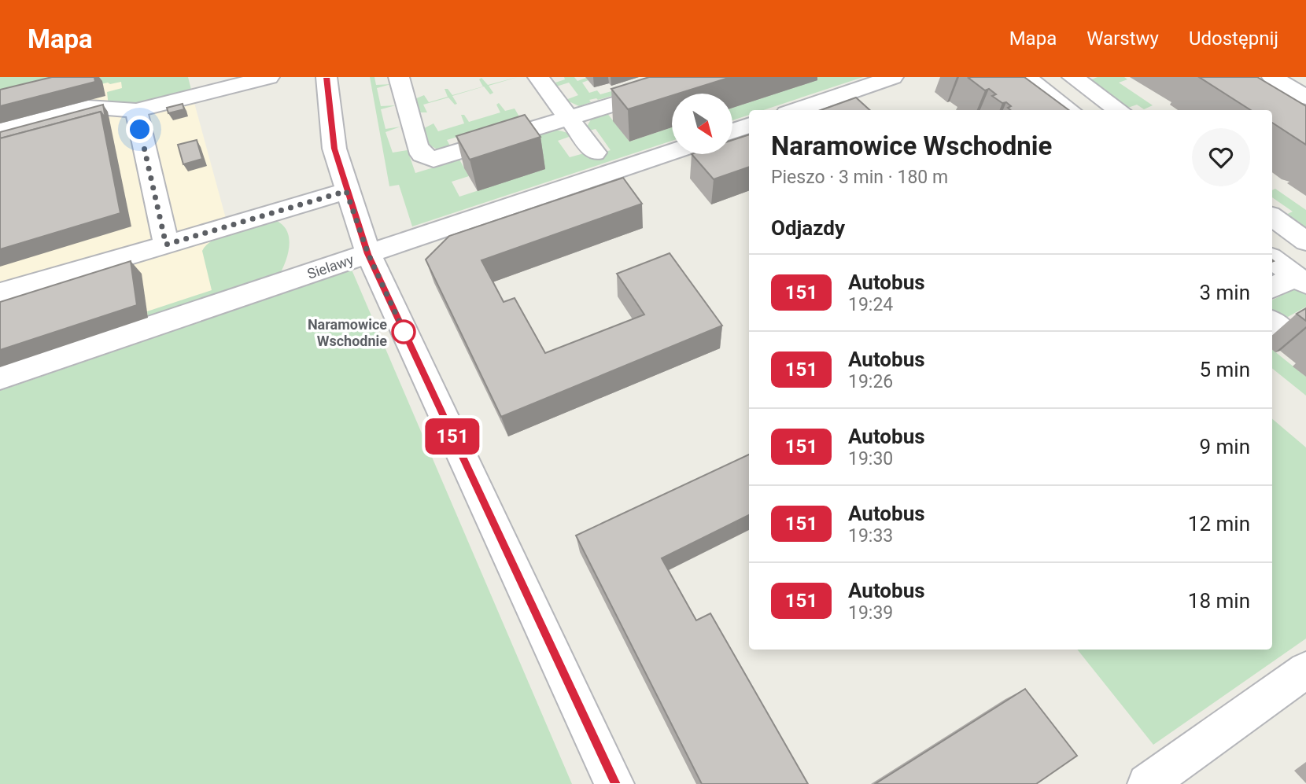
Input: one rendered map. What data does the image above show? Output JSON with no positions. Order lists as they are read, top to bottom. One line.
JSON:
{"streets":{"street":["Sielawy"]},"places":["Naramowice Wschodnie"],"lines":["bus line 151"],"north":"bottom right","page":{"header":"Mapa","nav":["Mapa","Warstwy","Udostępnij"],"on_map":"151","heading":[["Naramowice Wschodnie","Pieszo · 3 min · 180 m"],"Odjazdy"],"list":[{"mark":"151","name":"Autobus","note":"19:24","value":"3 min"},{"mark":"151","name":"Autobus","note":"19:26","value":"5 min"},{"mark":"151","name":"Autobus","note":"19:30","value":"9 min"},{"mark":"151","name":"Autobus","note":"19:33","value":"12 min"},{"mark":"151","name":"Autobus","note":"19:39","value":"18 min"}]}}
